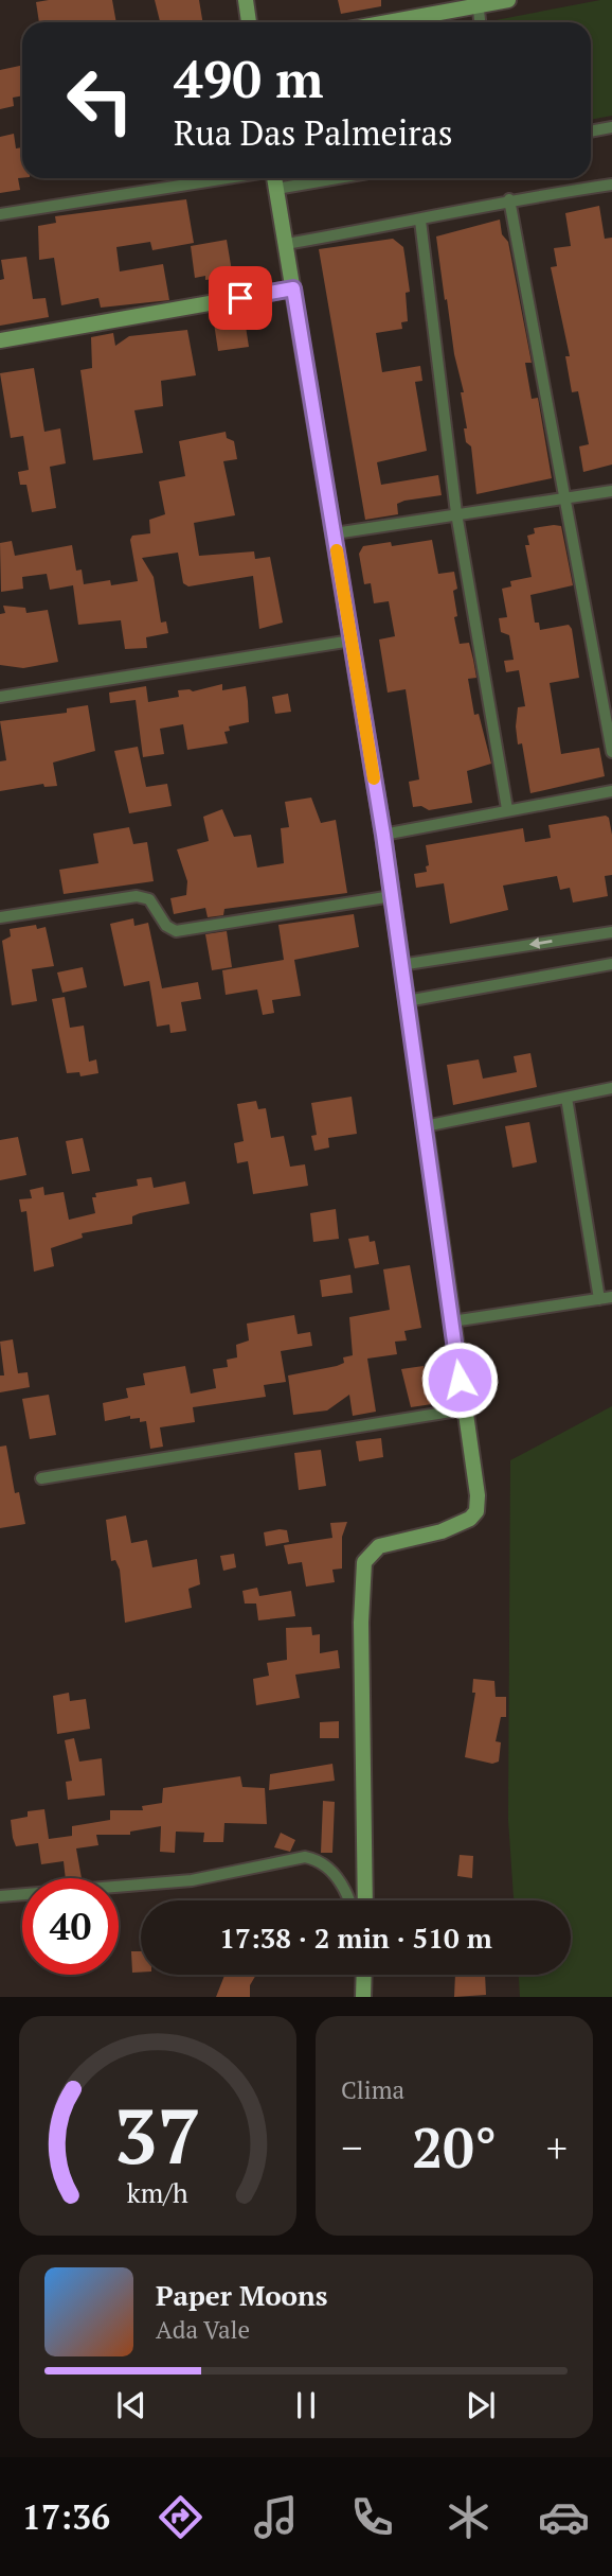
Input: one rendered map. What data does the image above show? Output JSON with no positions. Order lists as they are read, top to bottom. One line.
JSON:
{"page":{"turn":["490 m","Rua Das Palmeiras"],"limit":"40","trip":"17:38 · 2 min · 510 m","tile":"Clima","heat":["−","20°","+"],"song":["Paper Moons","Ada Vale"],"tabs":"17:36","gauge":["37","km/h"]}}
